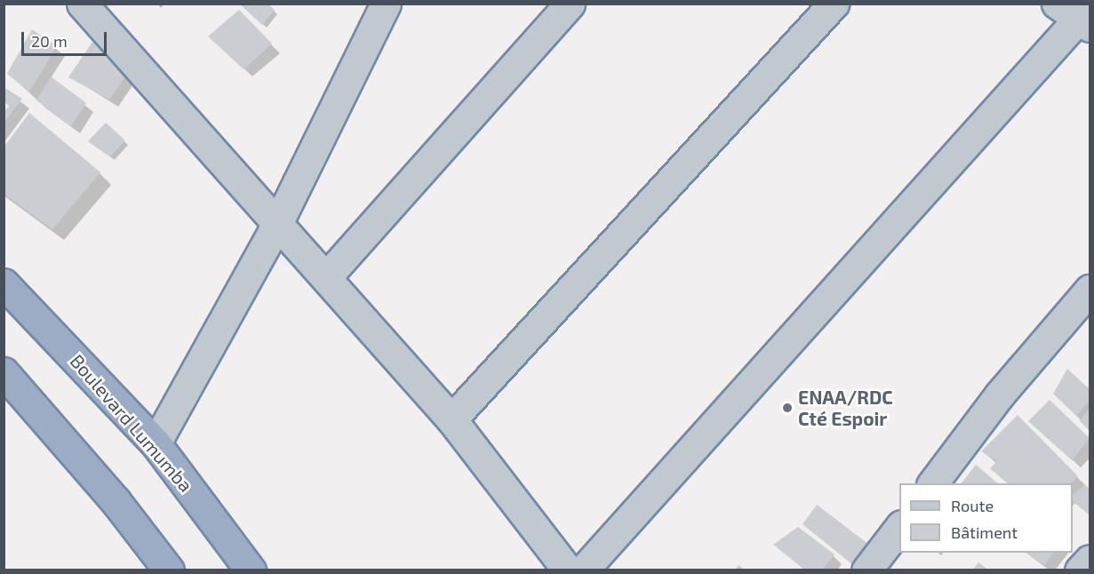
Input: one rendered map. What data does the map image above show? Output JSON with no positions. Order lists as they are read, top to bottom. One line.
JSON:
{"streets":{"highway":["Boulevard Lumumba"]},"places":["ENAA/RDC Cté Espoir"],"legend":["Route","Bâtiment"],"scale_bar":"20 m"}
